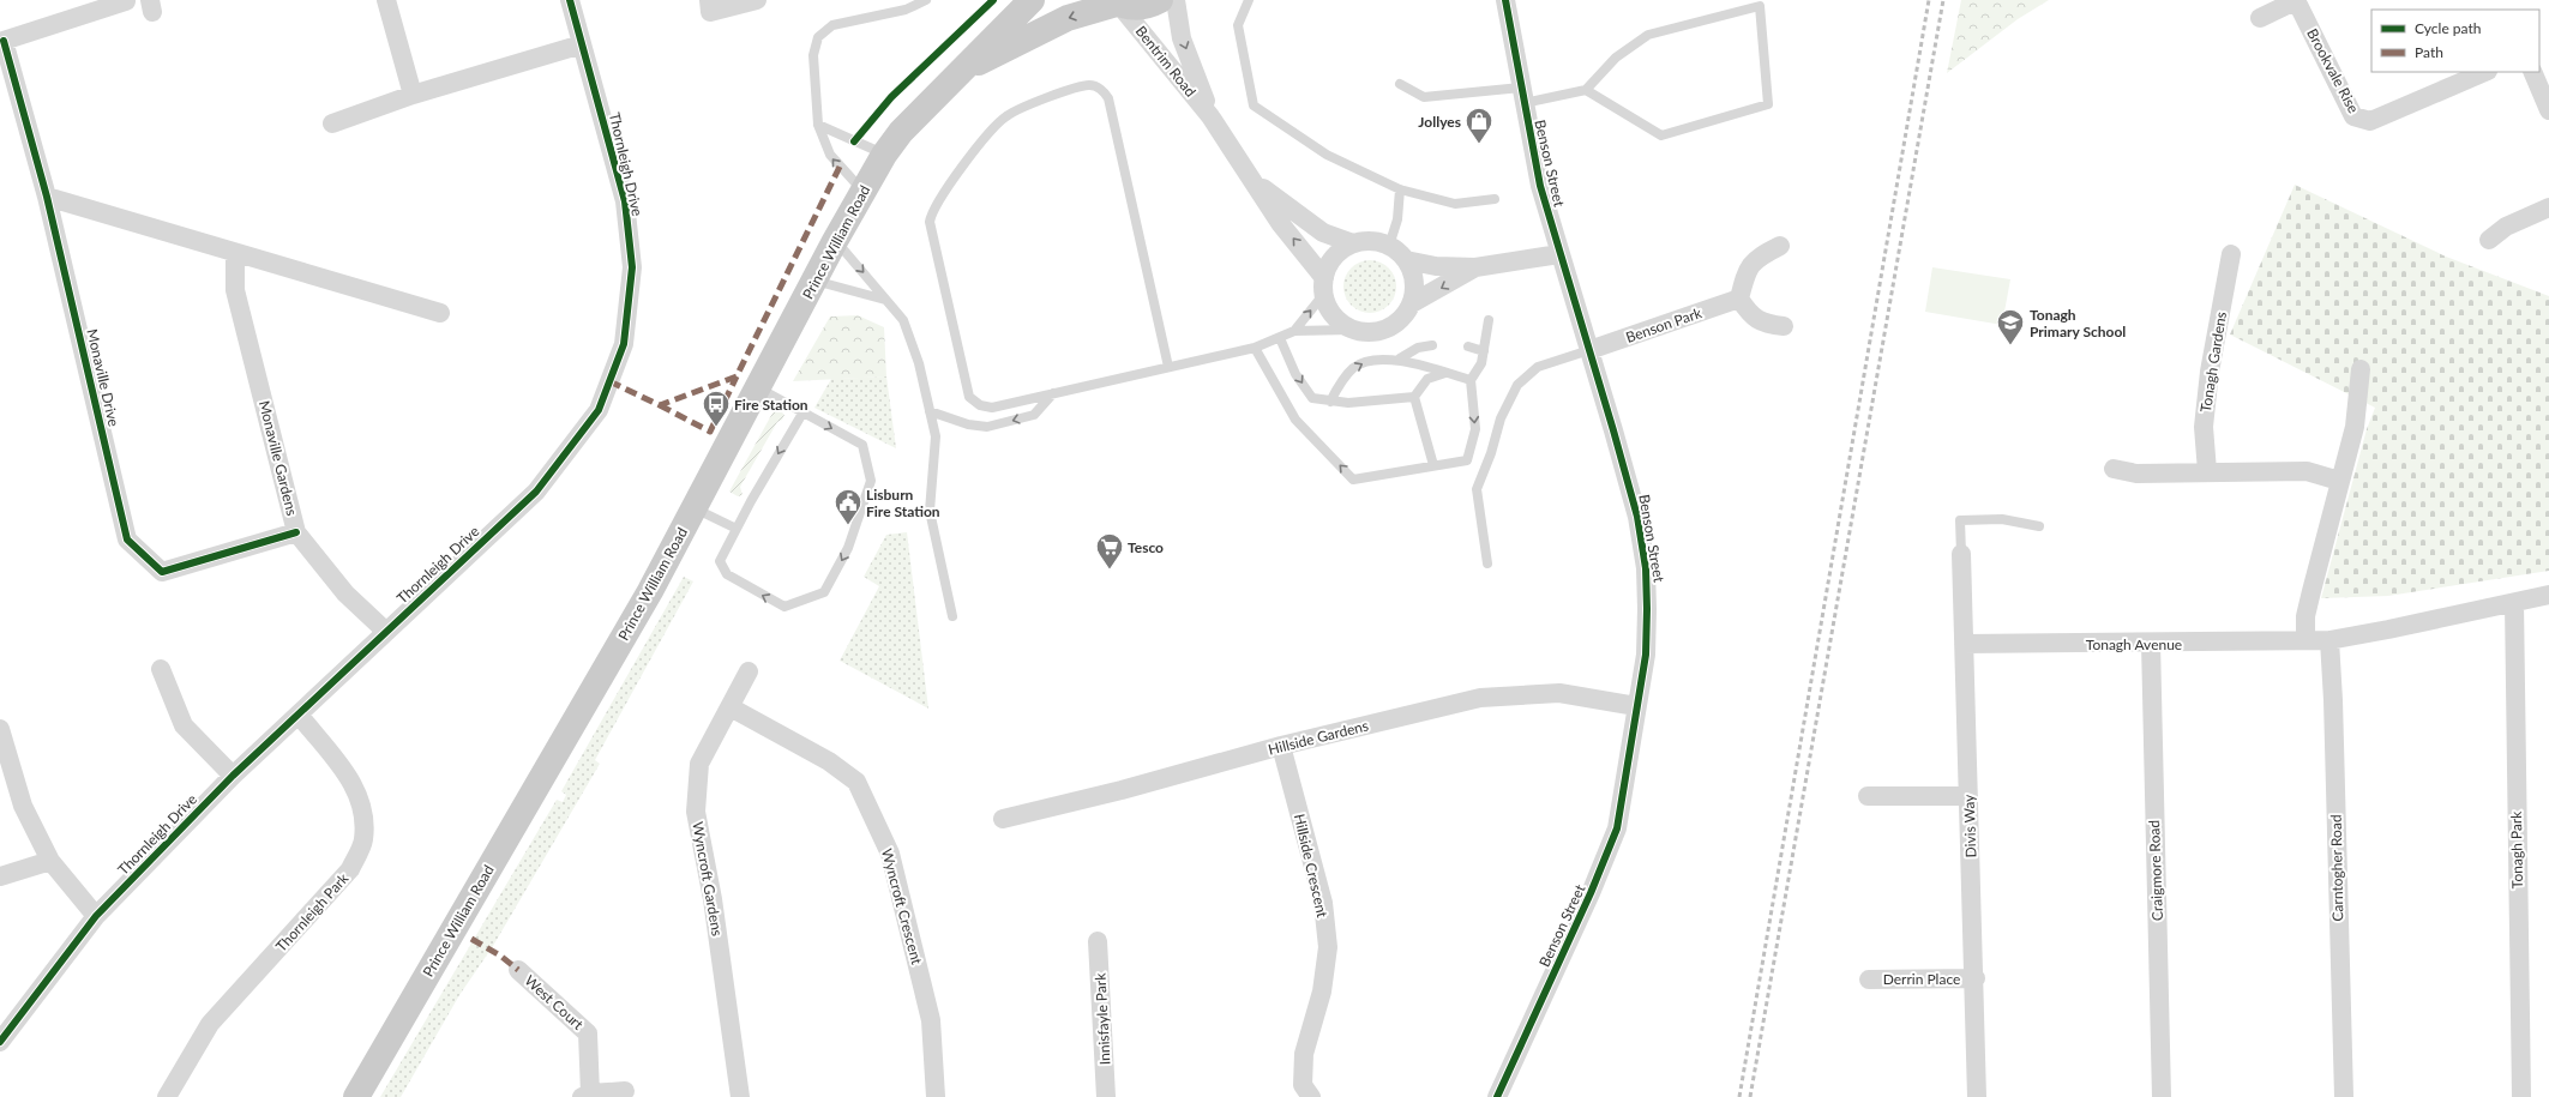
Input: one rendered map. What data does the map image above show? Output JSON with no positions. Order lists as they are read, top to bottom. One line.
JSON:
{"streets":{"main road":["Prince William Road"],"street":["Bentrim Road","Brookvale Rise","Benson Street","Thornleigh Drive","Benson Park","Tonagh Gardens","Monaville Drive","Monaville Gardens","Tonagh Avenue","Hillside Gardens","Divis Way","Tonagh Park","Hillside Crescent","Carntogher Road","Craigmore Road","Wyncroft Gardens","Wyncroft Crescent","Thornleigh Park","Derrin Place","West Court","Innisfayle Park"]},"crossings":[["Bentrim Road","Prince William Road"],["Benson Street","Benson Park"],["Benson Street","Hillside Gardens"],["Thornleigh Drive","Monaville Gardens"],["Thornleigh Drive","Thornleigh Park"],["Monaville Drive","Monaville Gardens"],["Tonagh Avenue","Divis Way"],["Tonagh Avenue","Tonagh Park"],["Tonagh Avenue","Carntogher Road"],["Tonagh Avenue","Craigmore Road"],["Hillside Gardens","Hillside Crescent"],["Divis Way","Derrin Place"],["Wyncroft Gardens","Wyncroft Crescent"]],"places":{"shop":["Jollyes"],"school or university":["Tonagh Primary School"],"bus stop":["Fire Station"],"public building":["Lisburn Fire Station"],"supermarket":["Tesco"]},"legend":["Cycle path","Path"]}
